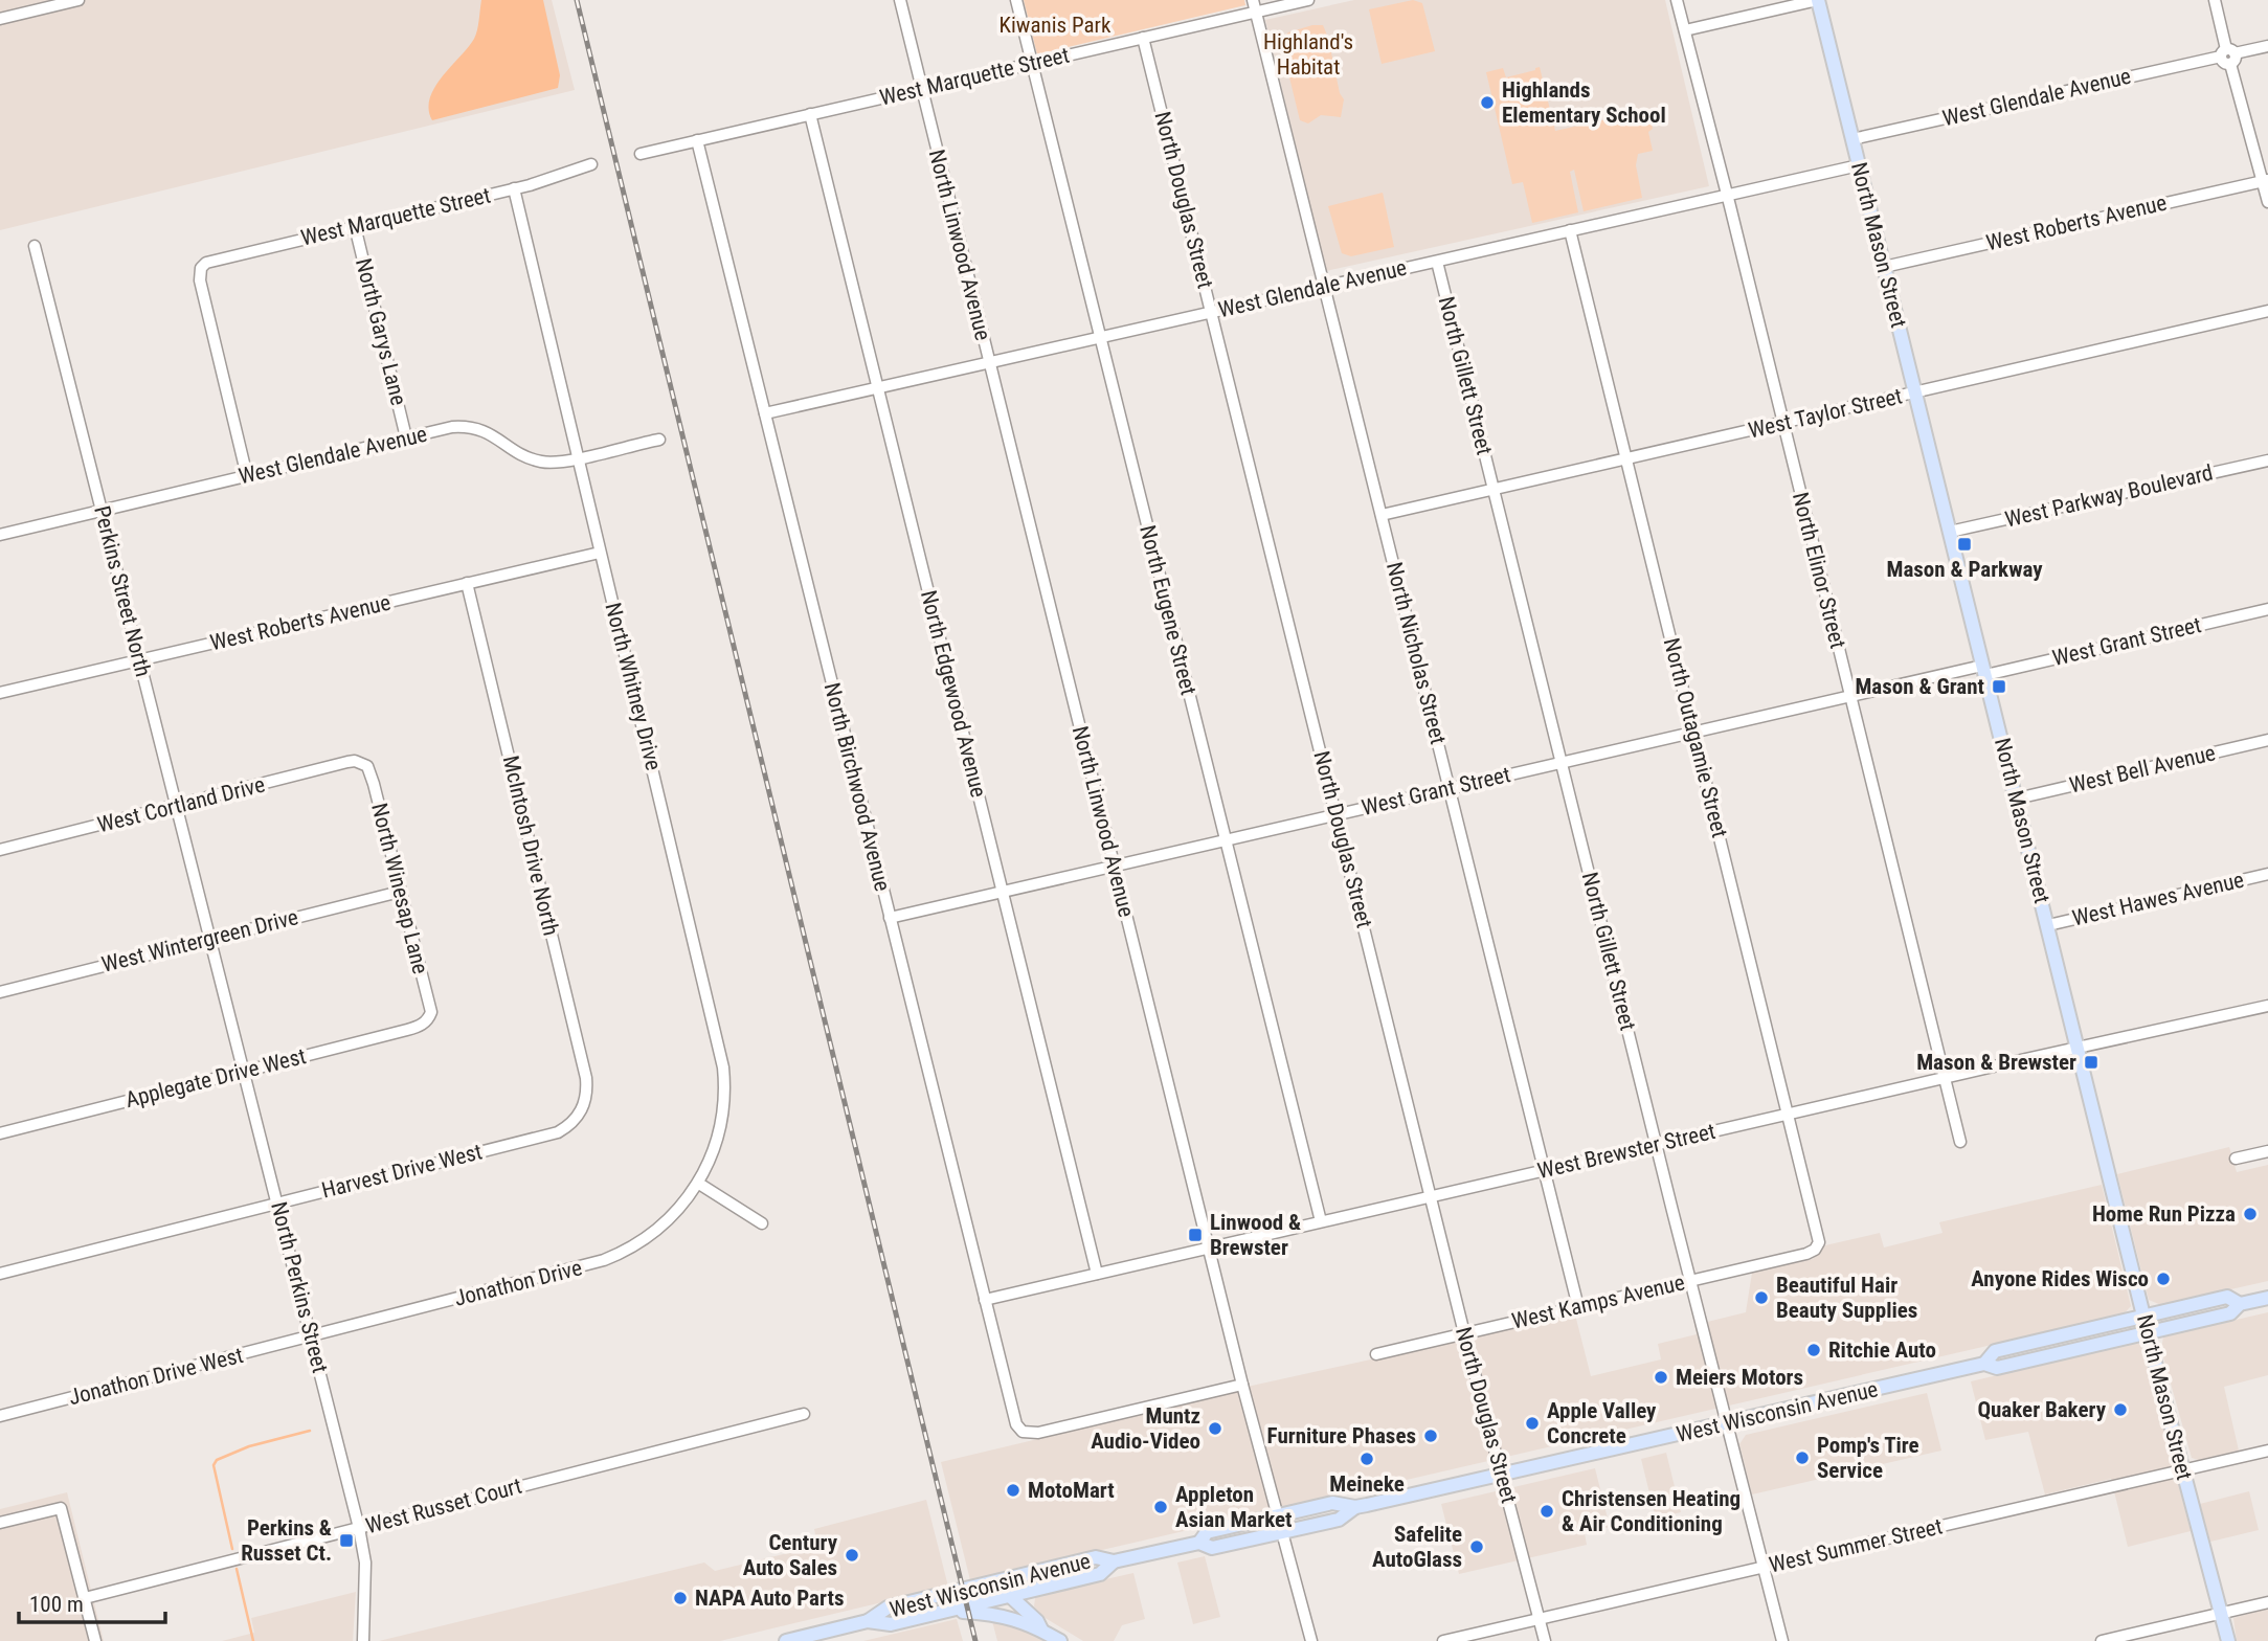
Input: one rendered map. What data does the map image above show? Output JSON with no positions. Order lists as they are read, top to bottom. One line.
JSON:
{"streets":{"main road":["North Mason Street","West Wisconsin Avenue"],"street":["West Marquette Street","West Glendale Avenue","North Douglas Street","West Roberts Avenue","North Linwood Avenue","North Garys Lane","North Gillett Street","West Taylor Street","West Parkway Boulevard","North Elinor Street","Perkins Street North","North Eugene Street","West Grant Street","North Nicholas Street","North Whitney Drive","North Edgewood Avenue","North Outagamie Street","West Bell Avenue","North Birchwood Avenue","West Cortland Drive","McIntosh Drive North","North Winesap Lane","West Hawes Avenue","West Wintergreen Drive","Applegate Drive West","West Brewster Street","Harvest Drive West","Jonathon Drive","North Perkins Street","West Kamps Avenue","Jonathon Drive West","West Russet Court","West Summer Street"]},"crossings":[["West Marquette Street","West Glendale Avenue"],["West Marquette Street","North Douglas Street"],["West Marquette Street","North Linwood Avenue"],["West Marquette Street","North Garys Lane"],["West Marquette Street","North Eugene Street"],["West Marquette Street","North Nicholas Street"],["West Marquette Street","North Whitney Drive"],["West Marquette Street","North Edgewood Avenue"],["West Marquette Street","North Birchwood Avenue"],["West Glendale Avenue","North Douglas Street"],["West Glendale Avenue","North Linwood Avenue"],["West Glendale Avenue","North Mason Street"],["West Glendale Avenue","North Garys Lane"],["West Glendale Avenue","North Gillett Street"],["West Glendale Avenue","North Elinor Street"],["West Glendale Avenue","Perkins Street North"],["West Glendale Avenue","North Eugene Street"],["West Glendale Avenue","North Nicholas Street"],["West Glendale Avenue","North Whitney Drive"],["West Glendale Avenue","North Edgewood Avenue"],["West Glendale Avenue","North Outagamie Street"],["West Glendale Avenue","North Birchwood Avenue"],["North Douglas Street","West Grant Street"],["North Douglas Street","West Brewster Street"],["North Douglas Street","West Kamps Avenue"],["North Douglas Street","West Wisconsin Avenue"],["North Douglas Street","West Summer Street"],["West Roberts Avenue","North Mason Street"],["West Roberts Avenue","Perkins Street North"],["West Roberts Avenue","North Whitney Drive"],["West Roberts Avenue","McIntosh Drive North"],["North Linwood Avenue","West Grant Street"],["North Linwood Avenue","North Birchwood Avenue"],["North Linwood Avenue","West Brewster Street"],["North Linwood Avenue","West Wisconsin Avenue"],["North Mason Street","West Taylor Street"],["North Mason Street","West Parkway Boulevard"],["North Mason Street","West Grant Street"],["North Mason Street","West Bell Avenue"],["North Mason Street","West Hawes Avenue"],["North Mason Street","West Brewster Street"],["North Mason Street","West Wisconsin Avenue"],["North Mason Street","West Summer Street"],["North Gillett Street","West Taylor Street"],["North Gillett Street","West Grant Street"],["North Gillett Street","West Brewster Street"],["North Gillett Street","West Kamps Avenue"],["North Gillett Street","West Wisconsin Avenue"],["North Gillett Street","West Summer Street"],["West Taylor Street","North Elinor Street"],["West Taylor Street","North Nicholas Street"],["West Taylor Street","North Outagamie Street"],["North Elinor Street","West Grant Street"],["North Elinor Street","West Brewster Street"],["Perkins Street North","West Cortland Drive"],["Perkins Street North","West Wintergreen Drive"],["Perkins Street North","North Perkins Street"],["North Eugene Street","West Grant Street"],["North Eugene Street","West Brewster Street"],["West Grant Street","North Nicholas Street"],["West Grant Street","North Edgewood Avenue"],["West Grant Street","North Outagamie Street"],["West Grant Street","North Birchwood Avenue"],["North Nicholas Street","West Brewster Street"],["North Nicholas Street","West Kamps Avenue"],["North Whitney Drive","Jonathon Drive"],["North Edgewood Avenue","West Brewster Street"],["North Outagamie Street","West Brewster Street"],["North Outagamie Street","West Kamps Avenue"],["North Birchwood Avenue","West Brewster Street"],["West Cortland Drive","North Winesap Lane"],["McIntosh Drive North","Harvest Drive West"],["North Winesap Lane","West Wintergreen Drive"],["North Winesap Lane","Applegate Drive West"],["West Wintergreen Drive","North Perkins Street"],["Applegate Drive West","North Perkins Street"],["Harvest Drive West","North Perkins Street"],["Jonathon Drive","North Perkins Street"],["Jonathon Drive","Jonathon Drive West"],["North Perkins Street","Jonathon Drive West"],["North Perkins Street","West Russet Court"]],"parks":["Kiwanis Park","Highland's Habitat"],"places":{"other":["Highlands Elementary School","Home Run Pizza","Anyone Rides Wisco","Beautiful Hair Beauty Supplies","Ritchie Auto","Meiers Motors","Quaker Bakery","Apple Valley Concrete","Muntz Audio-Video","Furniture Phases","Pomp's Tire Service","Meineke","MotoMart","Appleton Asian Market","Christensen Heating & Air Conditioning","Safelite AutoGlass","Century Auto Sales","NAPA Auto Parts"],"transit":["Mason & Parkway","Mason & Grant","Mason & Brewster","Linwood & Brewster","Perkins & Russet Ct."]},"scale_bar":"100 m"}
